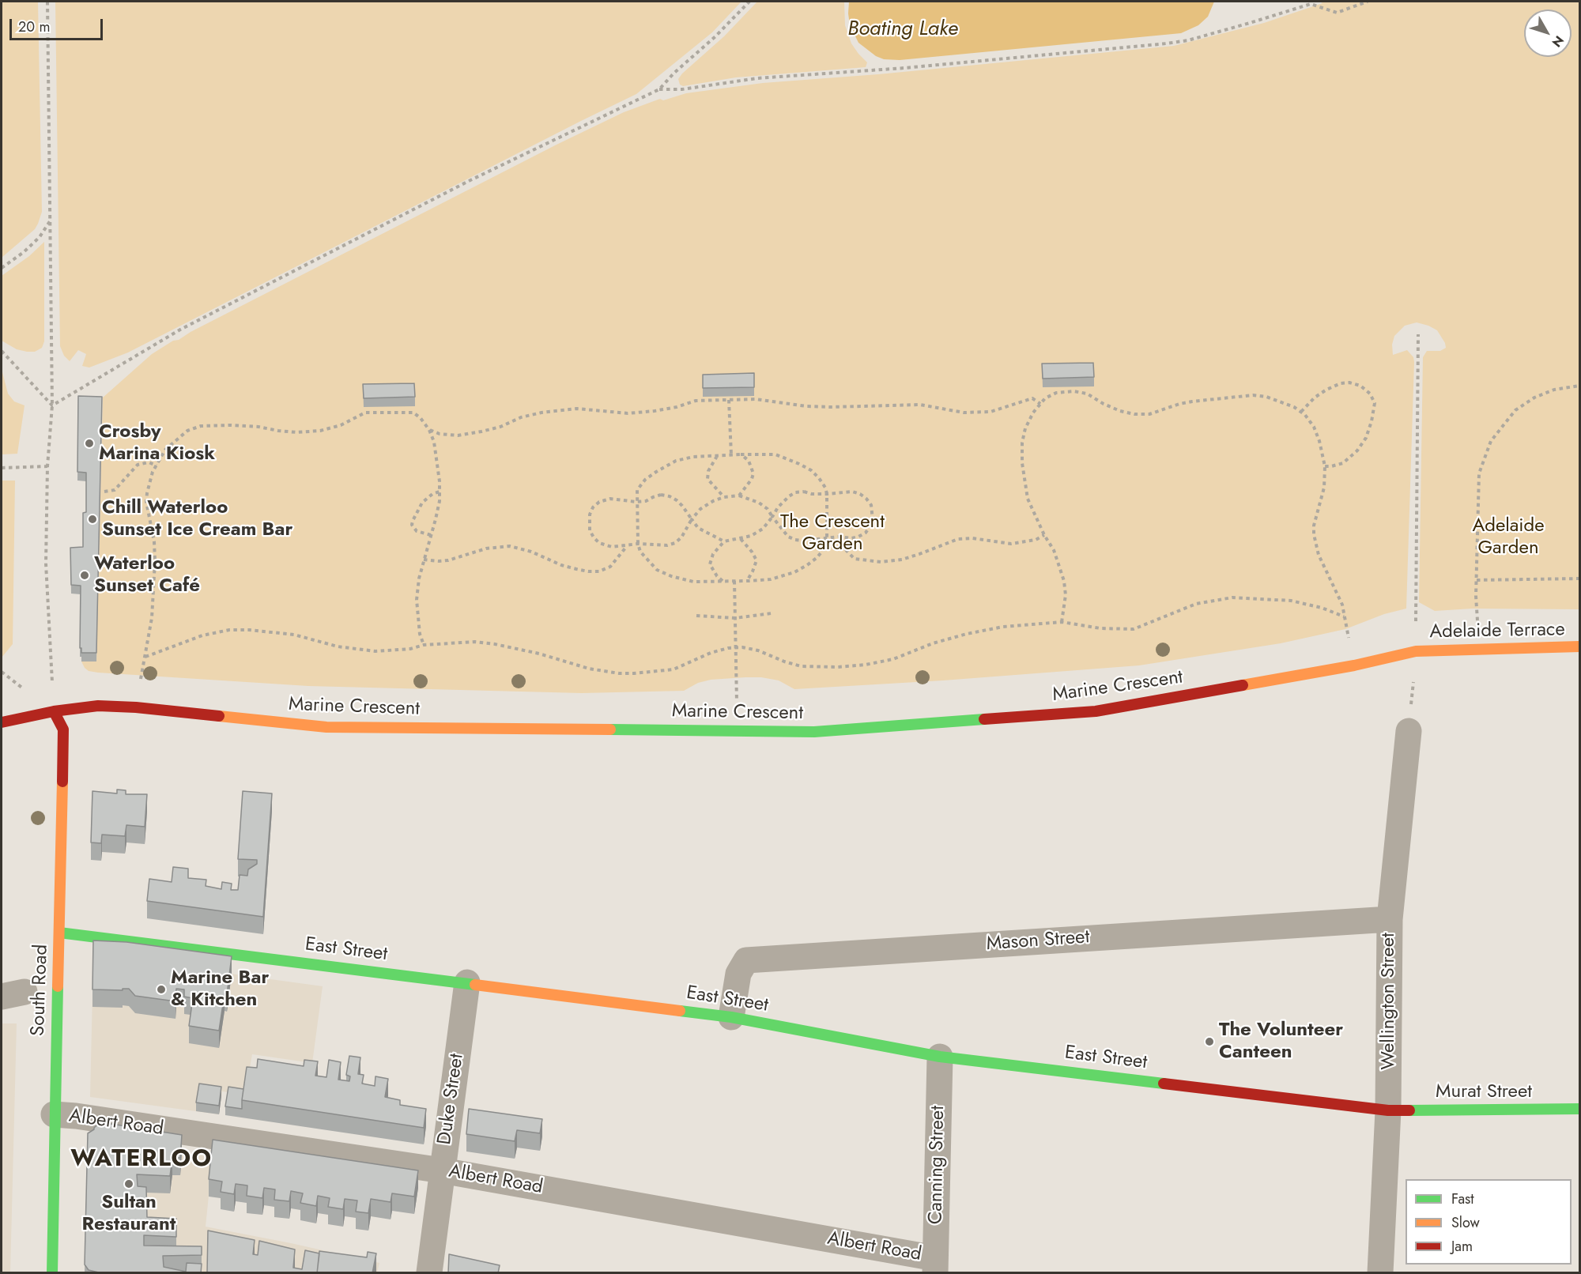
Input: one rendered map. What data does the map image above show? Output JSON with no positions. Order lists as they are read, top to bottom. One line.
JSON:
{"streets":{"street":["Adelaide Terrace","Marine Crescent","Mason Street","East Street","South Road","Wellington Street","Murat Street","Duke Street","Albert Road","Canning Street"]},"crossings":[["Adelaide Terrace","Marine Crescent"],["Marine Crescent","South Road"],["Mason Street","East Street"],["Mason Street","Wellington Street"],["East Street","South Road"],["East Street","Wellington Street"],["East Street","Murat Street"],["East Street","Duke Street"],["East Street","Canning Street"],["South Road","Albert Road"],["Wellington Street","Murat Street"],["Duke Street","Albert Road"],["Albert Road","Canning Street"]],"districts":["WATERLOO"],"water":["Boating Lake"],"parks":["The Crescent Garden","Adelaide Garden"],"places":["Crosby Marina Kiosk","Chill Waterloo Sunset Ice Cream Bar","Waterloo Sunset Café","Marine Bar & Kitchen","The Volunteer Canteen","Sultan Restaurant"],"legend":["Fast","Slow","Jam"],"scale_bar":"20 m","north":"bottom right"}
